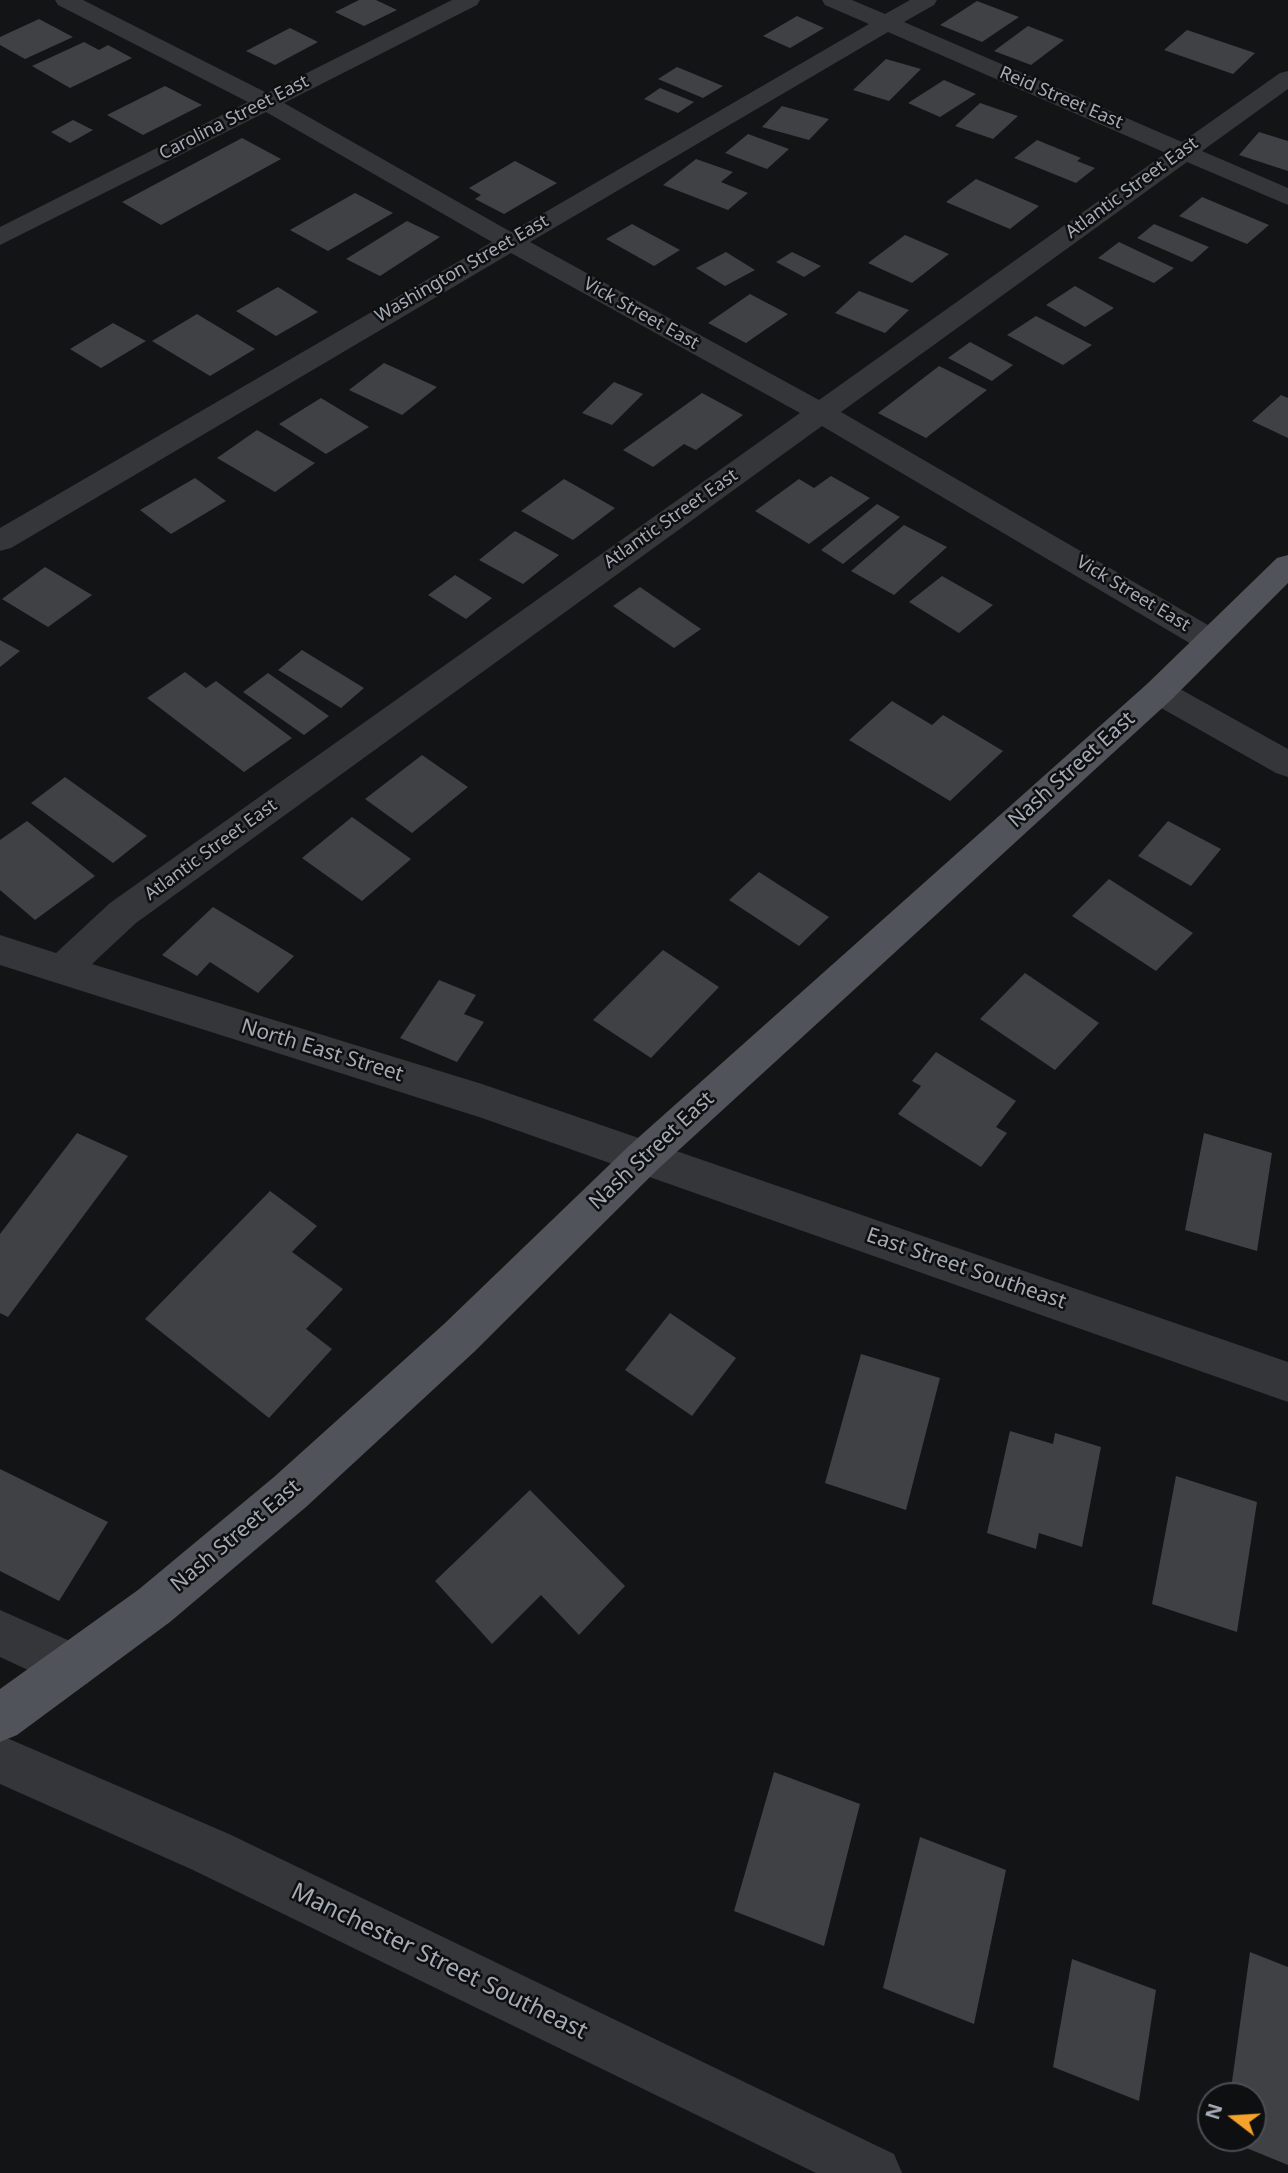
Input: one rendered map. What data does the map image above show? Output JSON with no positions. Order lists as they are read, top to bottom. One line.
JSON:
{"streets":{"main road":["Nash Street East"],"street":["Reid Street East","Carolina Street East","Atlantic Street East","Washington Street East","Vick Street East","North East Street","East Street Southeast","Manchester Street Southeast"]},"crossings":[["Reid Street East","Atlantic Street East"],["Reid Street East","Washington Street East"],["Carolina Street East","Vick Street East"],["Atlantic Street East","Vick Street East"],["Atlantic Street East","North East Street"],["Washington Street East","Vick Street East"],["Vick Street East","Nash Street East"],["Nash Street East","North East Street"],["Nash Street East","East Street Southeast"],["North East Street","East Street Southeast"]],"north":"left"}
